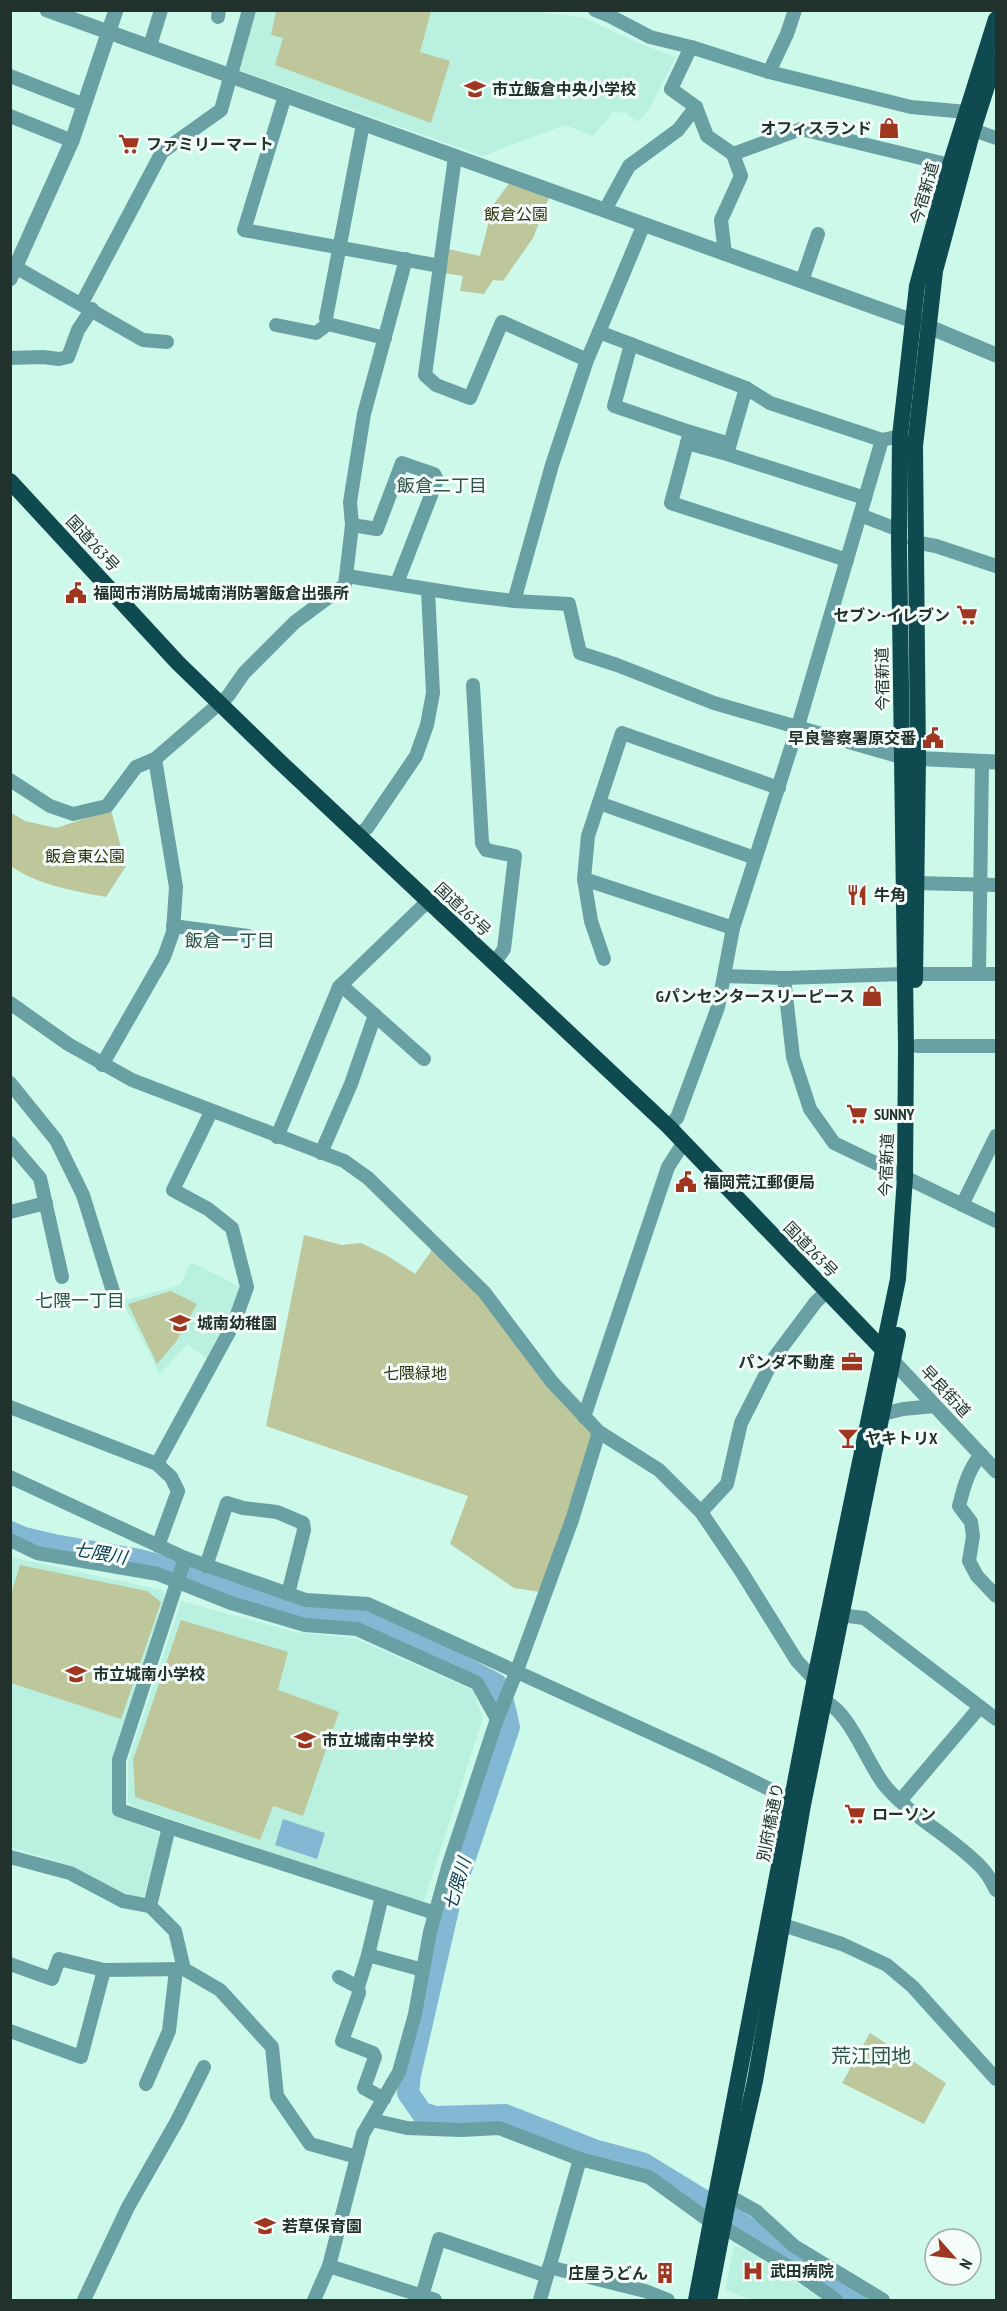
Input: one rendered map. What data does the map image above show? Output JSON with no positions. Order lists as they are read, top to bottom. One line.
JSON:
{"streets":{"highway":["今宿新道","国道263号","別府橋通り"],"street":["早良街道"]},"crossings":[["今宿新道","国道263号"],["今宿新道","早良街道"],["今宿新道","別府橋通り"],["国道263号","早良街道"],["国道263号","別府橋通り"],["早良街道","別府橋通り"]],"districts":["飯倉二丁目","飯倉一丁目","七隈一丁目","荒江団地"],"water":["七隈川"],"parks":["飯倉公園","飯倉東公園","七隈緑地"],"places":{"school or university":["市立飯倉中央小学校","城南幼稚園","市立城南小学校","市立城南中学校","若草保育園"],"shop":["オフィスランド","Gパンセンタースリーピース"],"supermarket":["ファミリーマート","セブン-イレブン","SUNNY","ローソン"],"public building":["福岡市消防局城南消防署飯倉出張所","早良警察署原交番","福岡荒江郵便局"],"restaurant":["牛角"],"office":["パンダ不動産"],"bar":["ヤキトリX"],"hospital":["武田病院"],"building":["庄屋うどん"]},"north":"bottom right"}
